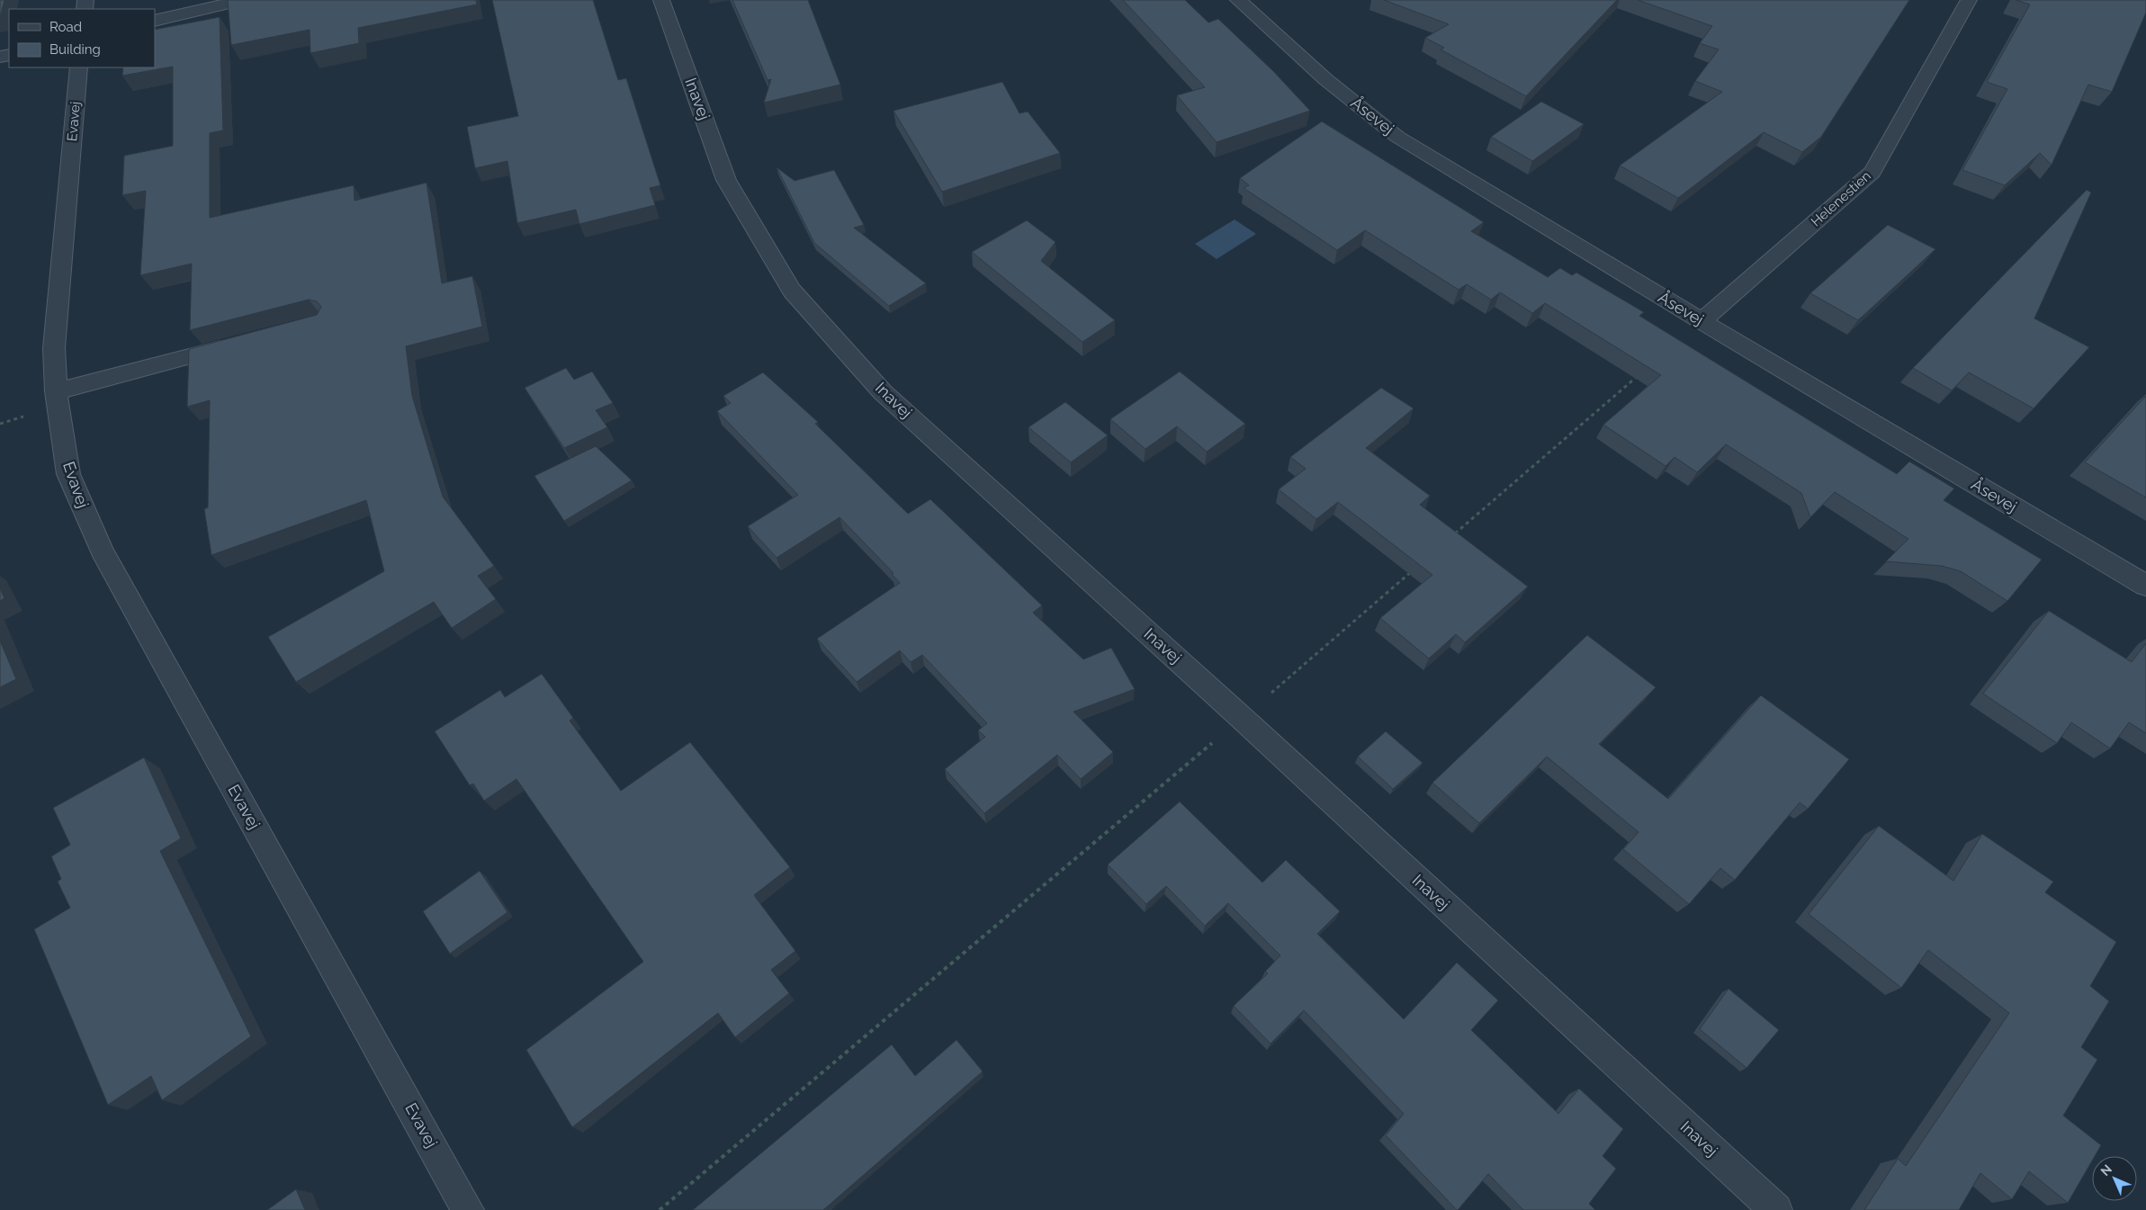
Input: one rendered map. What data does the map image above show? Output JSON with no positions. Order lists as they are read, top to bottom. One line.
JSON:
{"streets":{"street":["Inavej","Åsevej","Evavej","Helenestien"]},"crossings":[["Åsevej","Helenestien"]],"legend":["Road","Building"],"north":"top left"}
